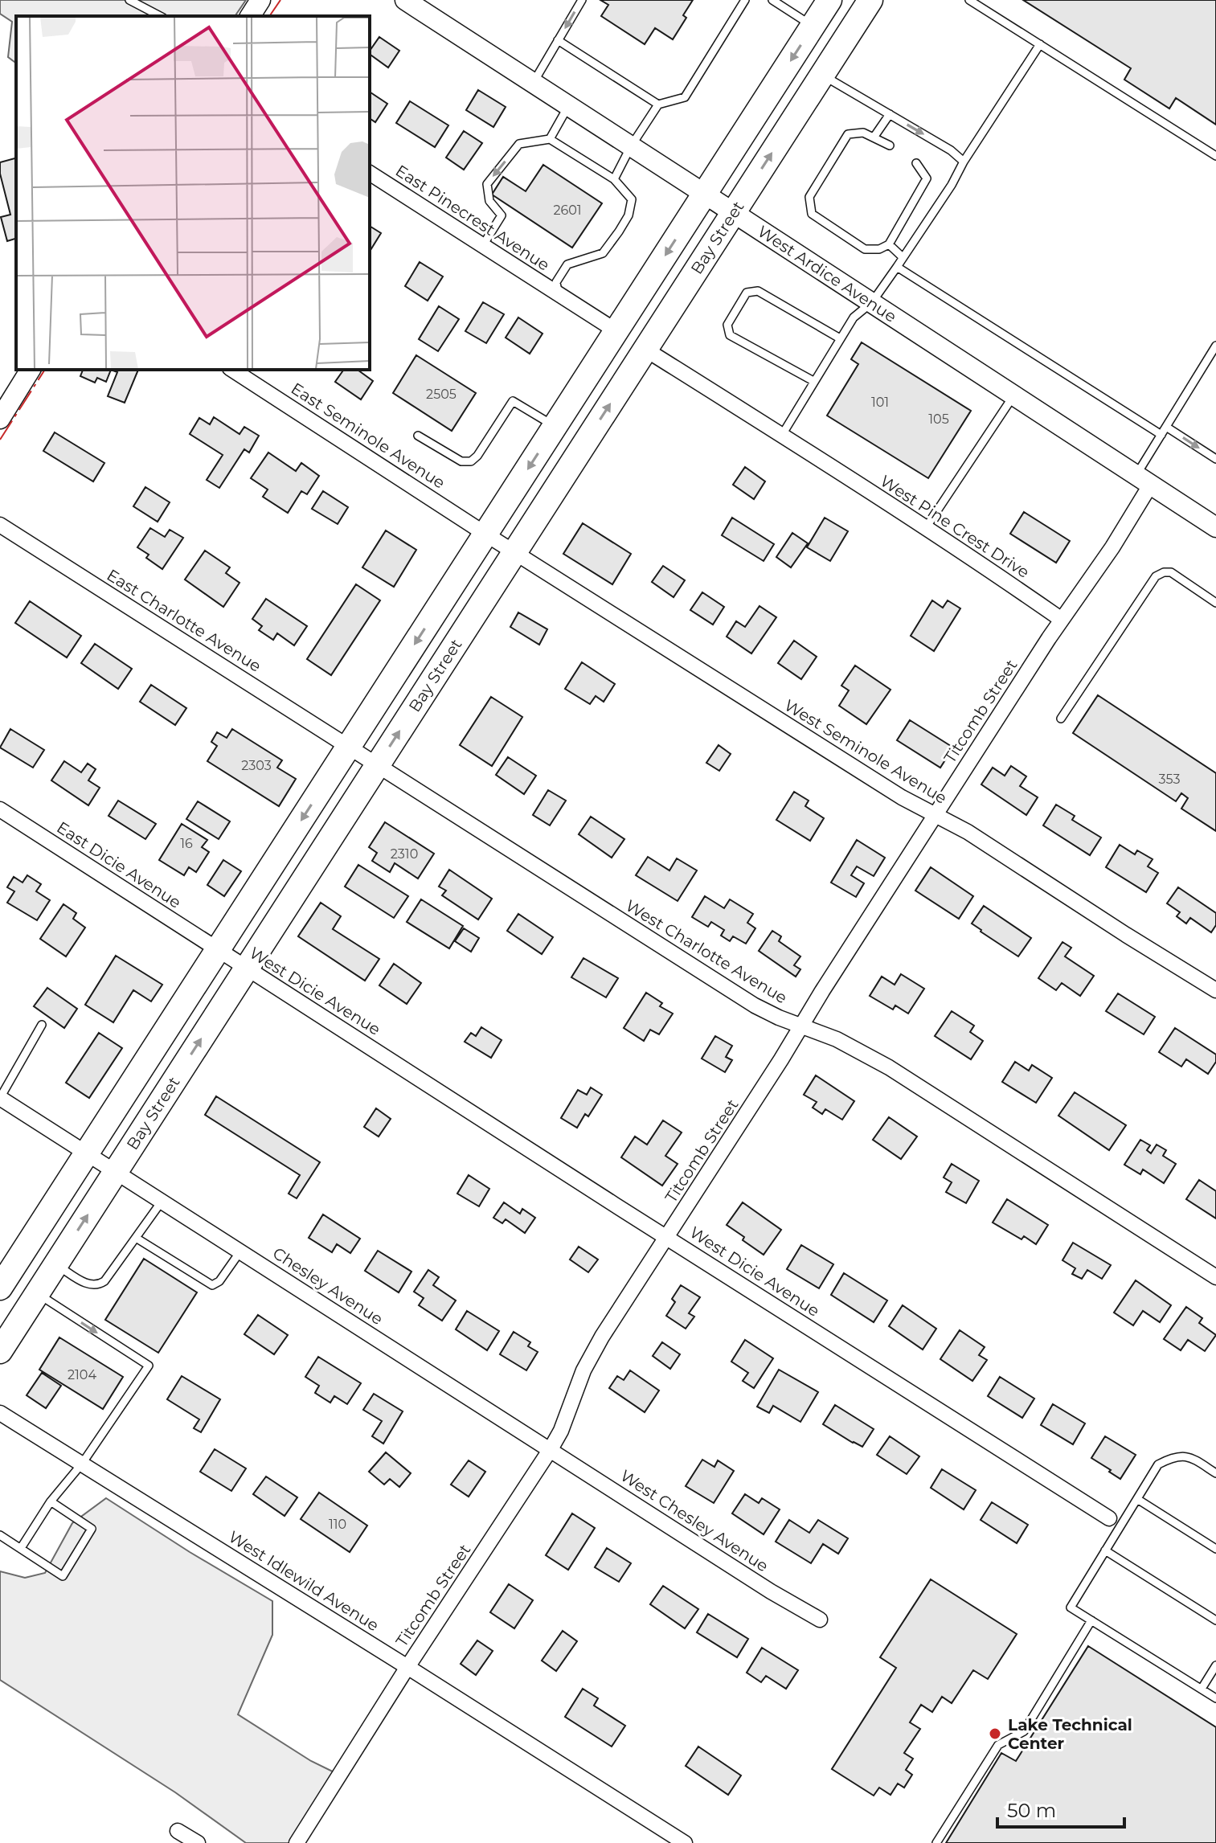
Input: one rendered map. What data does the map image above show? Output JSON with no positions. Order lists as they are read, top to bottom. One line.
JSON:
{"streets":{"main road":["Bay Street"],"street":["East Pinecrest Avenue","West Ardice Avenue","East Seminole Avenue","West Pine Crest Drive","East Charlotte Avenue","Titcomb Street","West Seminole Avenue","East Dicie Avenue","West Charlotte Avenue","West Dicie Avenue","Chesley Avenue","West Chesley Avenue","West Idlewild Avenue"]},"crossings":[["East Pinecrest Avenue","Bay Street"],["Bay Street","West Ardice Avenue"],["Bay Street","East Seminole Avenue"],["Bay Street","West Pine Crest Drive"],["Bay Street","East Charlotte Avenue"],["Bay Street","West Seminole Avenue"],["Bay Street","East Dicie Avenue"],["Bay Street","West Charlotte Avenue"],["Bay Street","West Dicie Avenue"],["Bay Street","Chesley Avenue"],["West Ardice Avenue","Titcomb Street"],["East Seminole Avenue","West Seminole Avenue"],["West Pine Crest Drive","Titcomb Street"],["East Charlotte Avenue","West Charlotte Avenue"],["Titcomb Street","West Seminole Avenue"],["Titcomb Street","West Charlotte Avenue"],["Titcomb Street","West Dicie Avenue"],["Titcomb Street","Chesley Avenue"],["Titcomb Street","West Chesley Avenue"],["Titcomb Street","West Idlewild Avenue"],["East Dicie Avenue","West Dicie Avenue"],["Chesley Avenue","West Chesley Avenue"]],"places":["Lake Technical Center"],"house_numbers":["2601","2505","101","105","2303","353","16","2310","2104","110"],"scale_bar":"50 m"}
